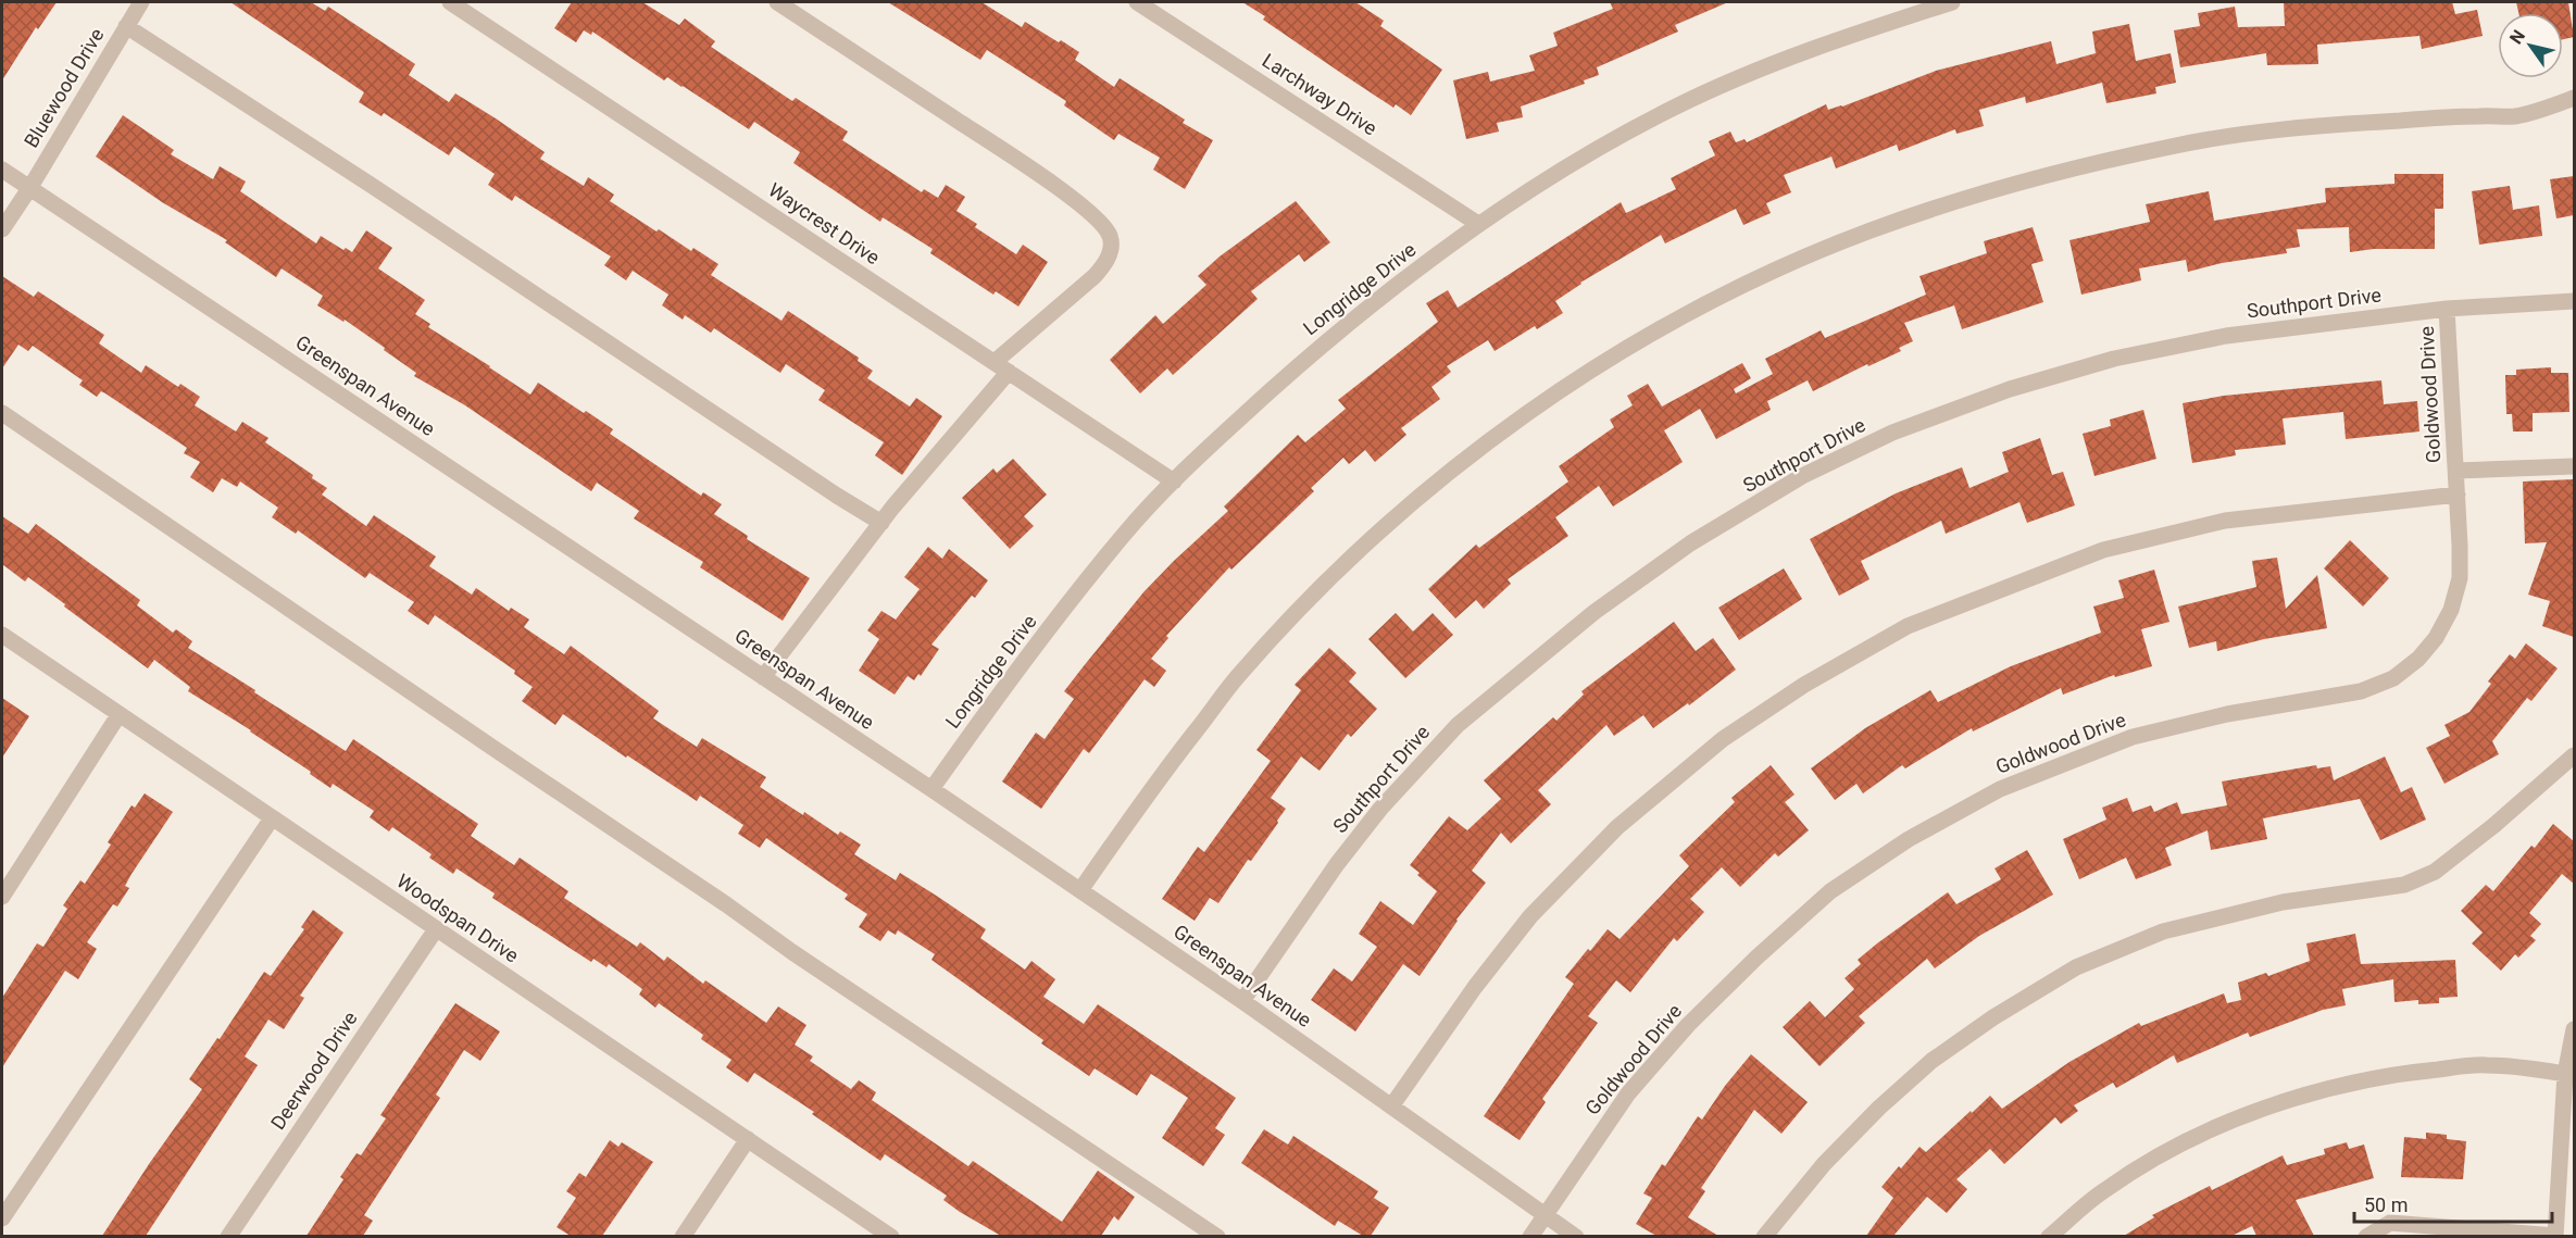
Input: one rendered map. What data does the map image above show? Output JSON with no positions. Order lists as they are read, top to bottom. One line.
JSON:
{"streets":{"street":["Bluewood Drive","Larchway Drive","Waycrest Drive","Longridge Drive","Southport Drive","Greenspan Avenue","Goldwood Drive","Woodspan Drive","Deerwood Drive"]},"crossings":[["Bluewood Drive","Greenspan Avenue"],["Larchway Drive","Longridge Drive"],["Waycrest Drive","Longridge Drive"],["Longridge Drive","Greenspan Avenue"],["Southport Drive","Greenspan Avenue"],["Southport Drive","Goldwood Drive"],["Greenspan Avenue","Goldwood Drive"],["Woodspan Drive","Deerwood Drive"]],"scale_bar":"50 m","north":"top left"}
